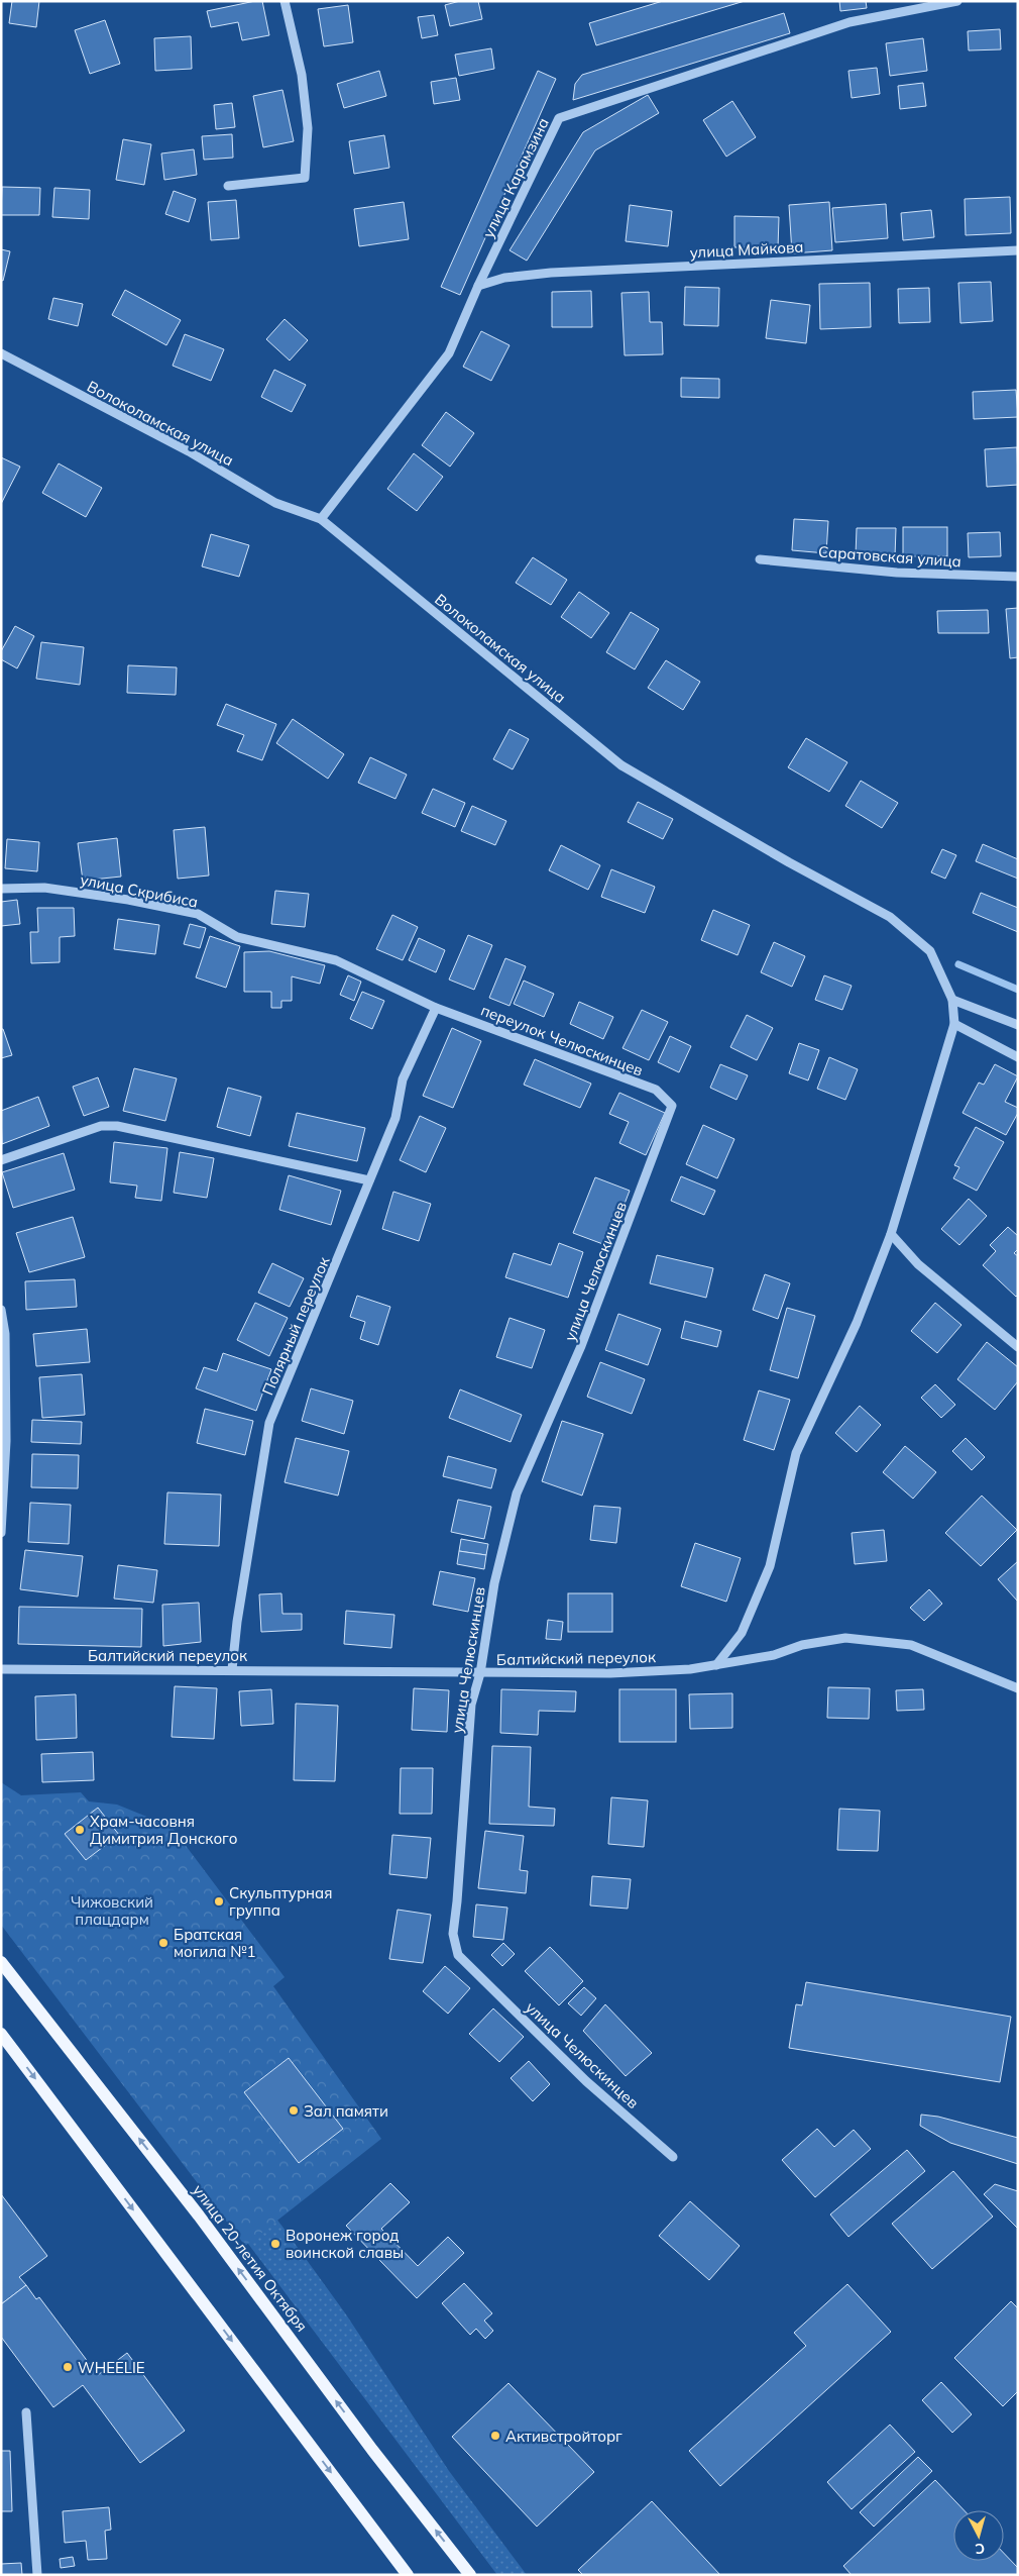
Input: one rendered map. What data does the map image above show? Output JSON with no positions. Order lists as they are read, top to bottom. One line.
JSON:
{"streets":{"main road":["улица 20-летия Октября"],"street":["улица Карамзина","улица Майкова","Волоколамская улица","Саратовская улица","улица Скрибиса","переулок Челюскинцев","улица Челюскинцев","Полярный переулок","Балтийский переулок"]},"crossings":[["улица Карамзина","улица Майкова"],["улица Карамзина","Волоколамская улица"],["улица Скрибиса","переулок Челюскинцев"],["улица Скрибиса","Полярный переулок"],["переулок Челюскинцев","улица Челюскинцев"],["переулок Челюскинцев","Полярный переулок"],["улица Челюскинцев","Балтийский переулок"],["Полярный переулок","Балтийский переулок"]],"parks":["Чижовский плацдарм"],"places":["Храм-часовня Димитрия Донского","Скульптурная группа","Братская могила №1","Зал памяти","Воронеж город воинской славы","WHEELIE","Активстройторг"],"north":"bottom"}
